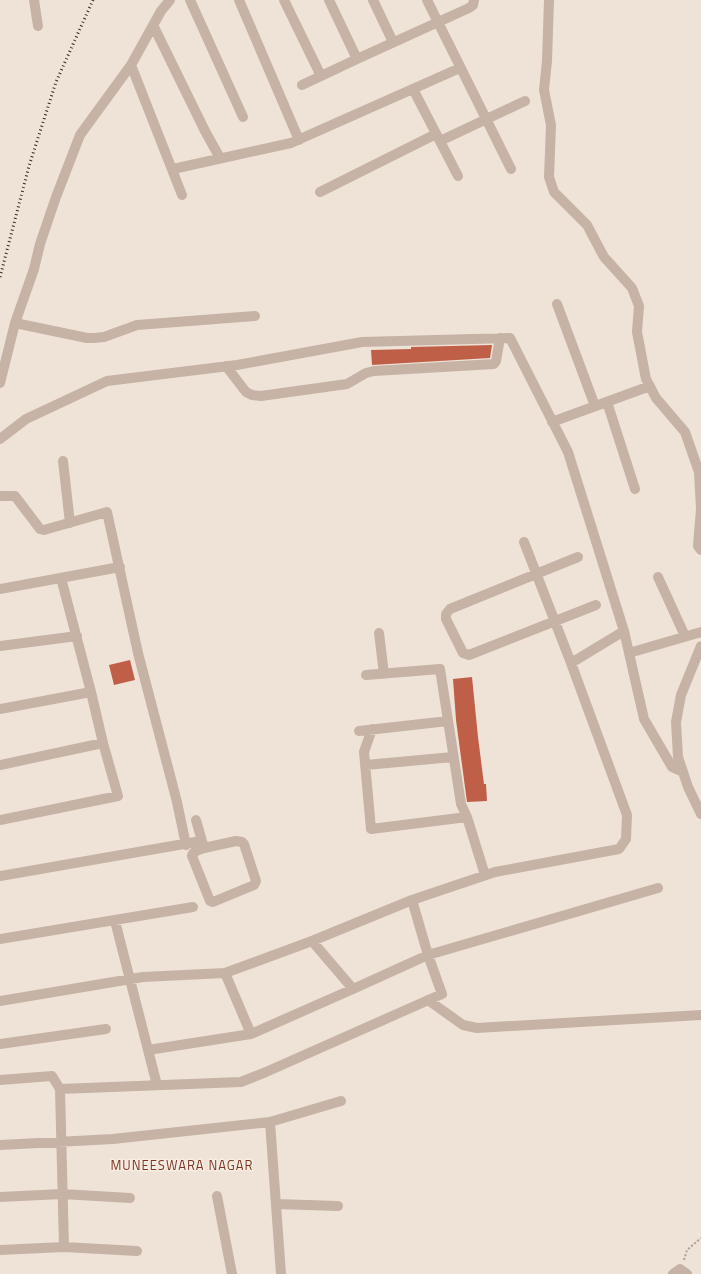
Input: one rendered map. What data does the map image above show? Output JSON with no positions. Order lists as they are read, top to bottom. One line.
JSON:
{"districts":["MUNEESWARA NAGAR"]}
